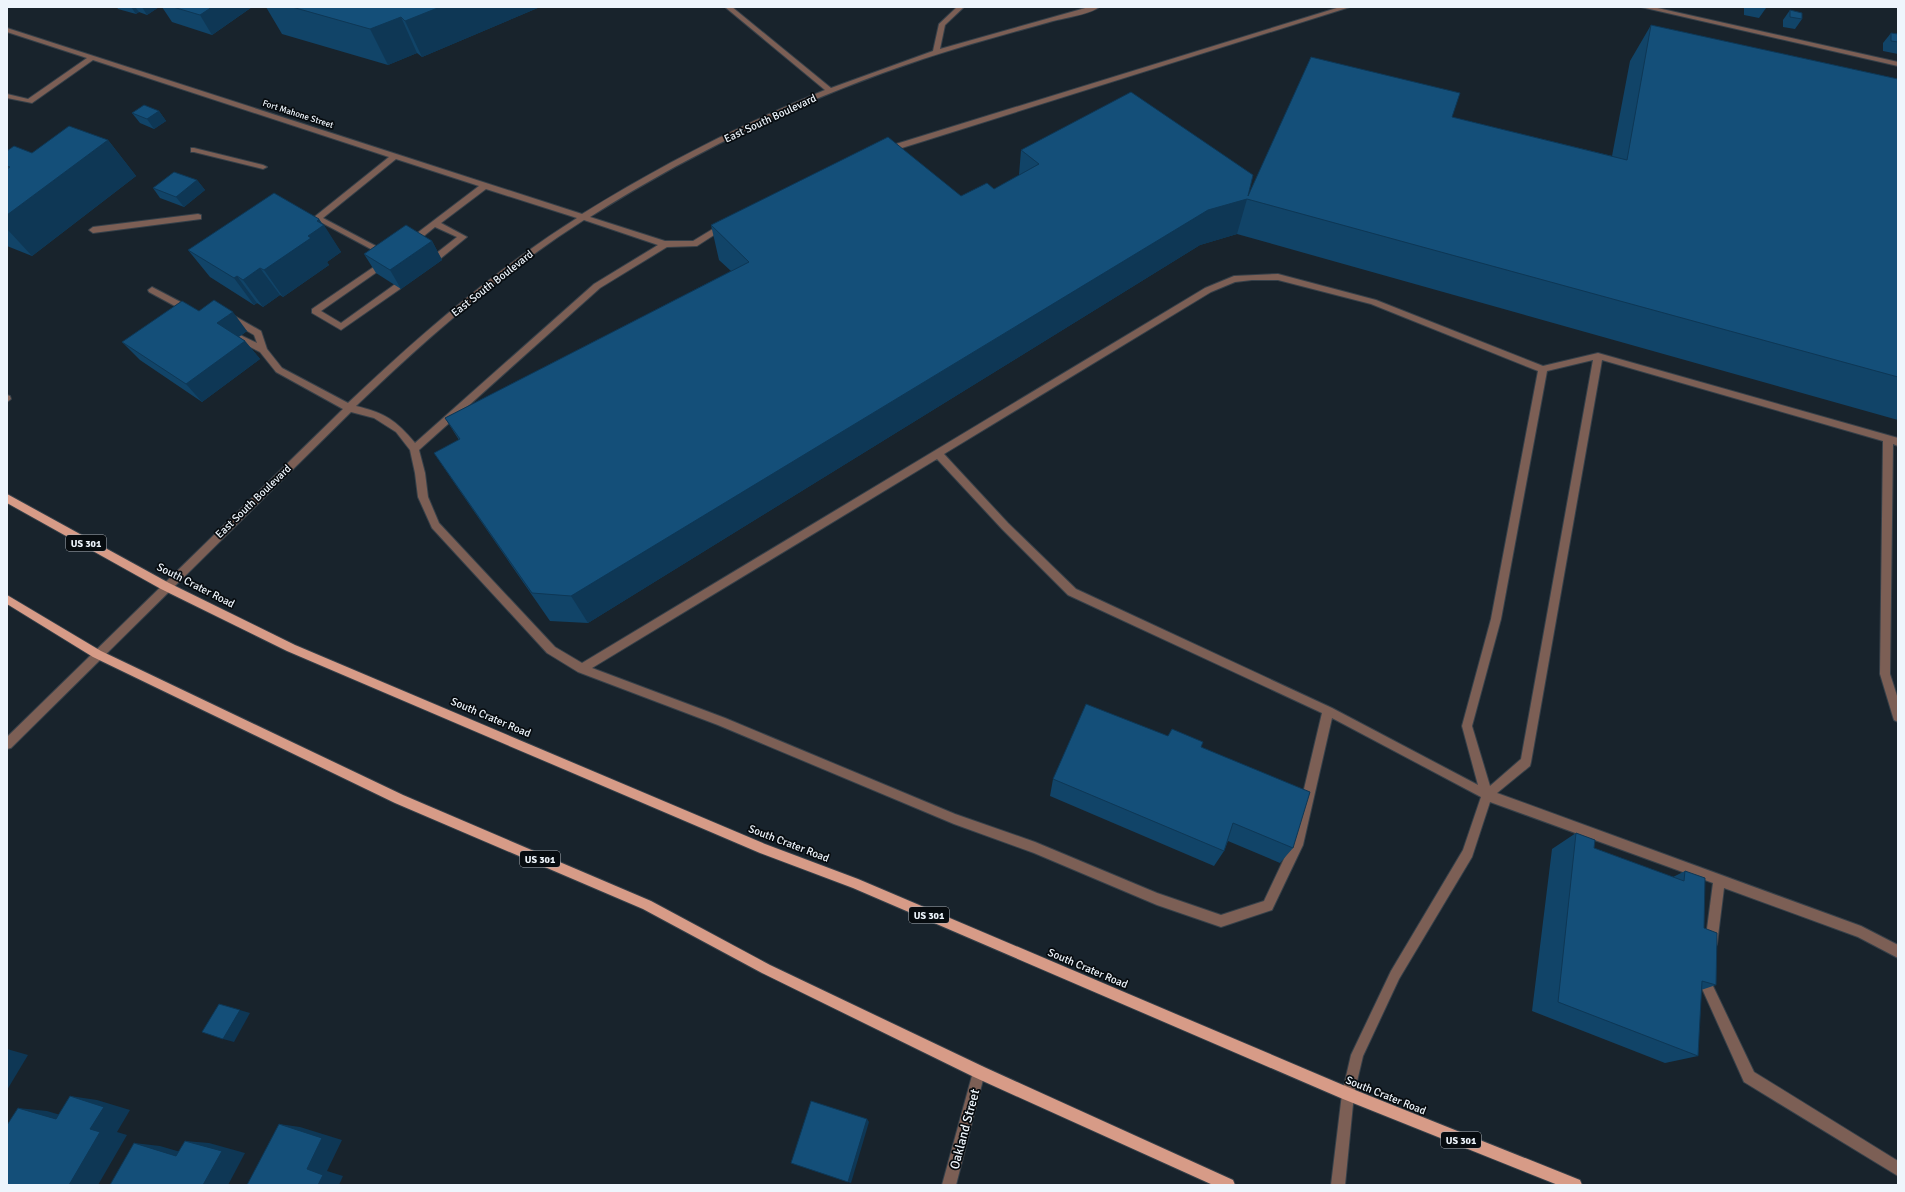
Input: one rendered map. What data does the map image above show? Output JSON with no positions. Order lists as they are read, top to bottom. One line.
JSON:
{"streets":{"main road":["US 301","South Crater Road"],"street":["Fort Mahone Street","East South Boulevard","Oakland Street"]},"crossings":[["Fort Mahone Street","East South Boulevard"],["East South Boulevard","US 301"],["East South Boulevard","South Crater Road"],["US 301","Oakland Street"]]}
